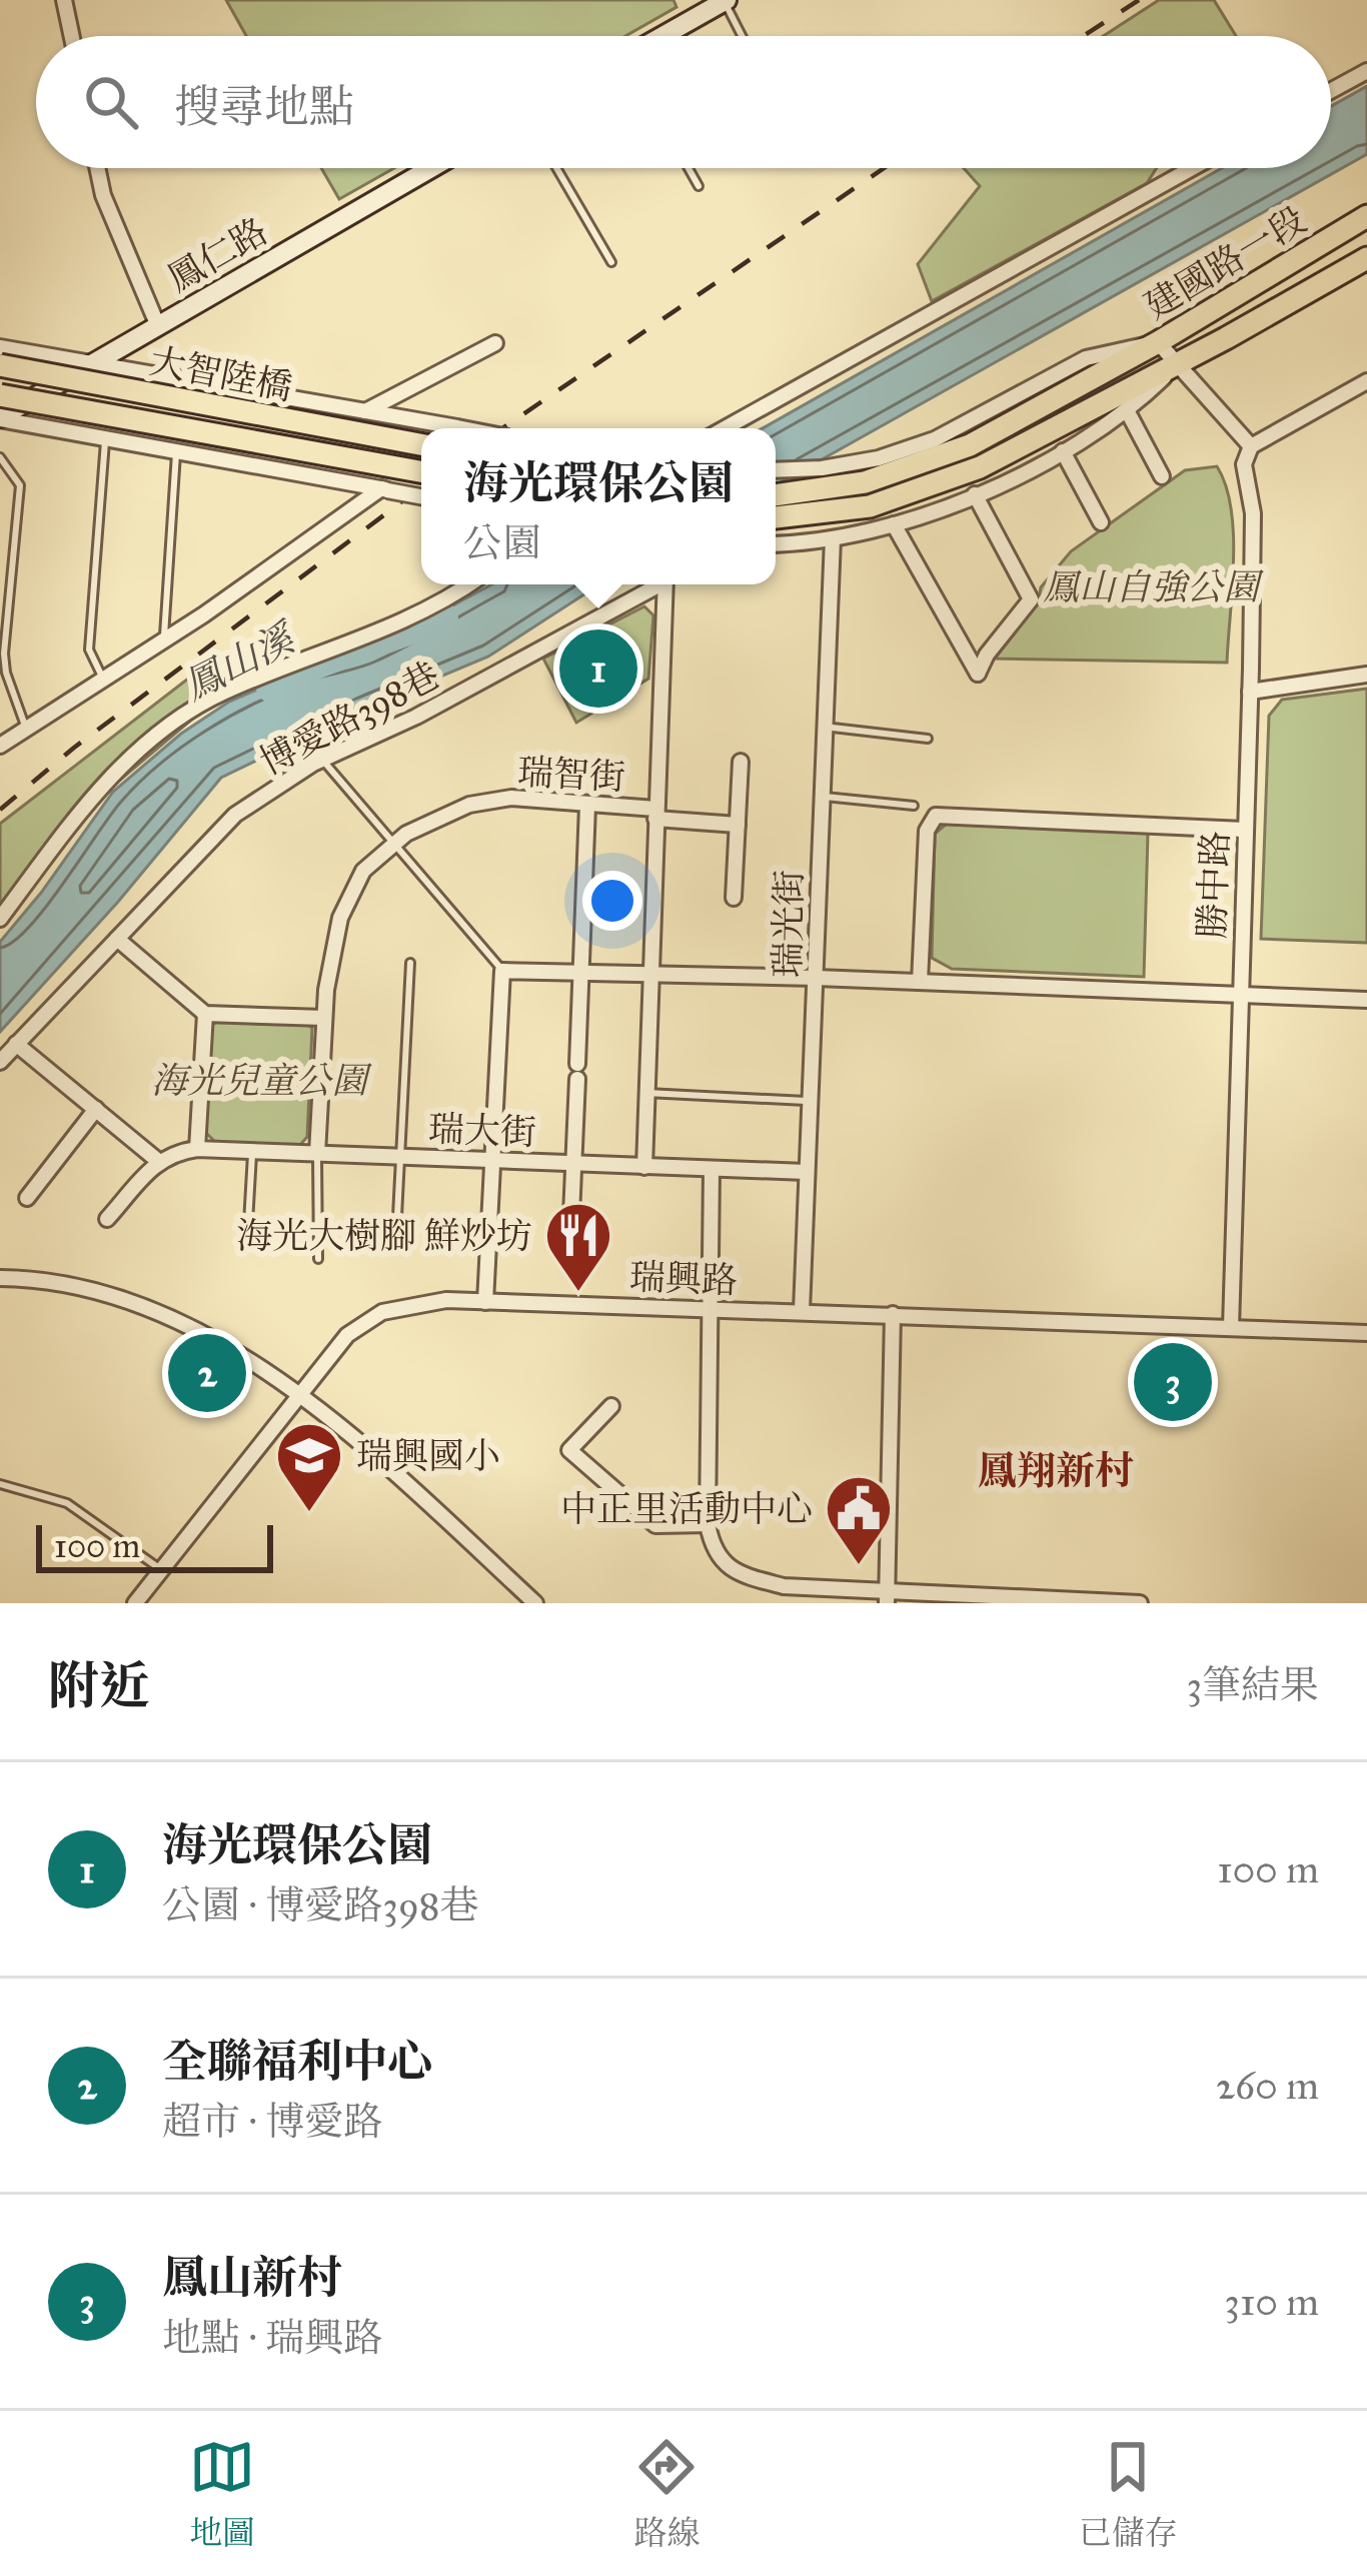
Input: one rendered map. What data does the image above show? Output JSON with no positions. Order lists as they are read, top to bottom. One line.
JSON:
{"streets":{"main road":["建國路一段","大智陸橋"],"street":["鳳仁路","博愛路398巷","瑞智街","勝中路","瑞光街","瑞大街","瑞興路"]},"crossings":[["瑞智街","瑞大街"],["勝中路","瑞興路"],["瑞光街","瑞大街"],["瑞光街","瑞興路"]],"districts":["鳳翔新村"],"water":["鳳山溪"],"parks":["鳳山自強公園","海光兒童公園"],"places":{"restaurant":["海光大樹腳 鮮炒坊"],"school or university":["瑞興國小"],"public building":["中正里活動中心"]},"scale_bar":"100 m","page":{"search":"搜尋地點","popup":["海光環保公園","公園"],"pins":["1","2","3"],"scale":"100 m","heading":["附近","3筆結果"],"list":[{"mark":"1","name":"海光環保公園","note":"公園 · 博愛路398巷","value":"100 m"},{"mark":"2","name":"全聯福利中心","note":"超市 · 博愛路","value":"260 m"},{"mark":"3","name":"鳳山新村","note":"地點 · 瑞興路","value":"310 m"}],"nav":["地圖","路線","已儲存"]}}
